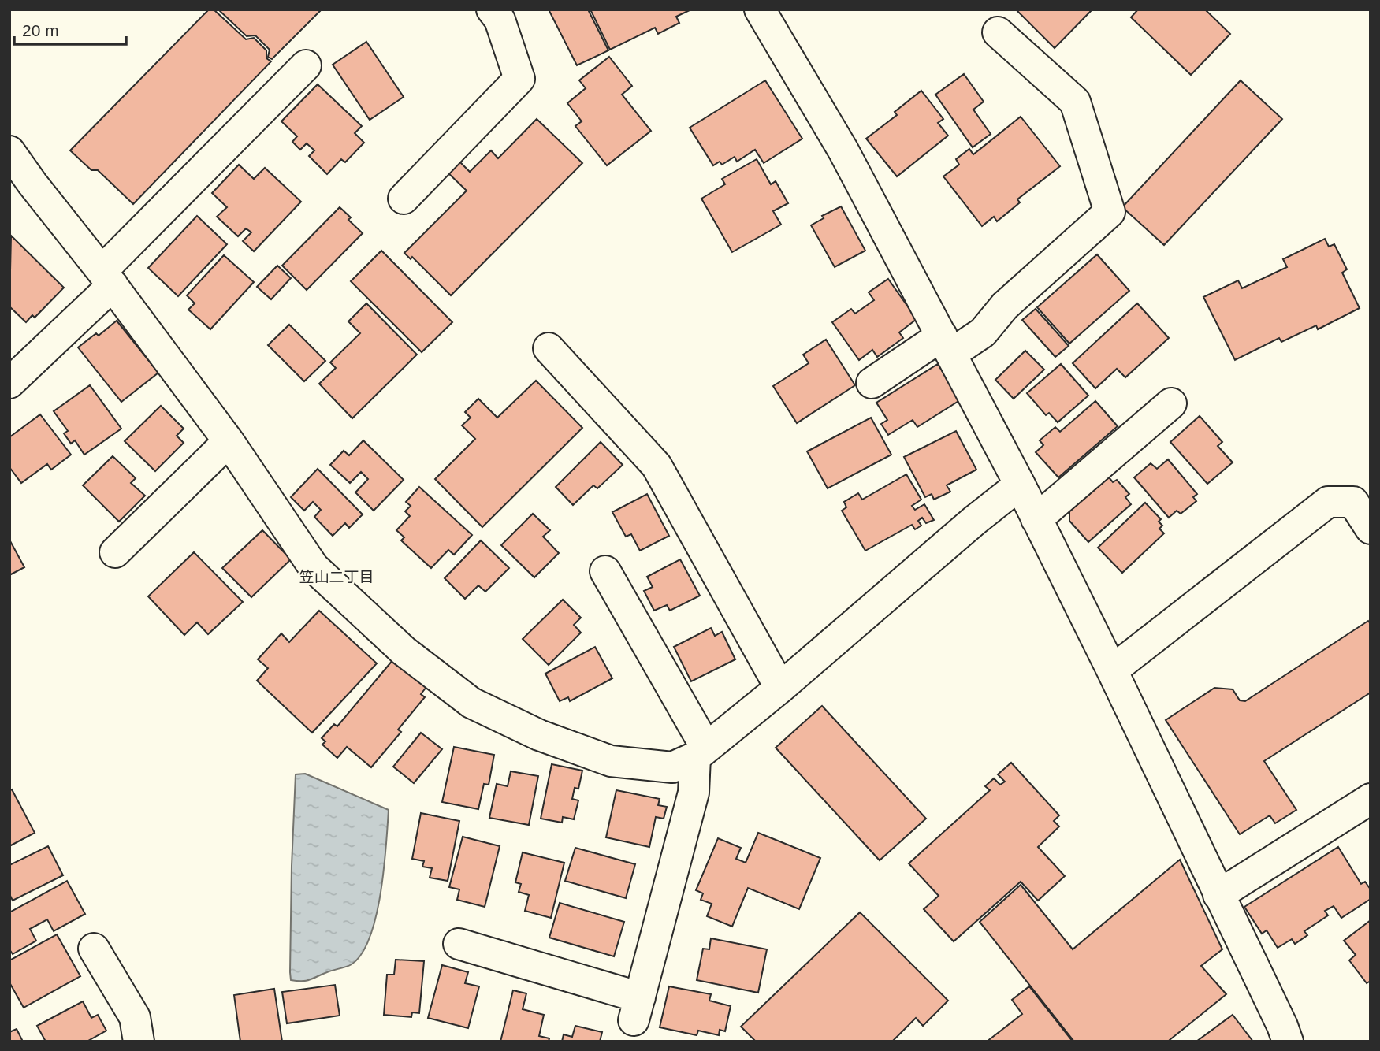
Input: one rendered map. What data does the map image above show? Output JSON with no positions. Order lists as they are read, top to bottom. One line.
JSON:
{"districts":["笠山二丁目"],"scale_bar":"20 m"}
